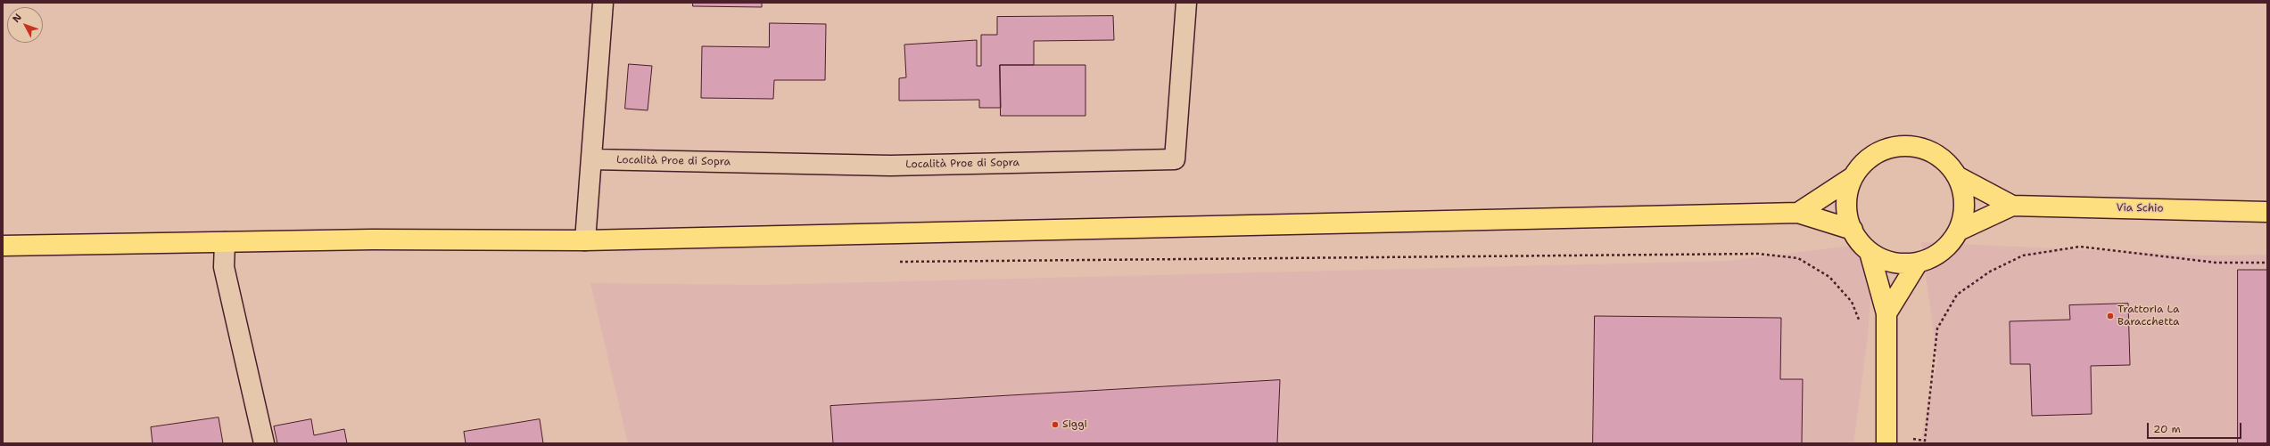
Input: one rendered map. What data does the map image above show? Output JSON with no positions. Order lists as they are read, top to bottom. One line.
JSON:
{"streets":{"main road":["Via Schio"],"street":["Località Proe di Sopra"]},"places":["Trattoria La Baracchetta","Siggi"],"scale_bar":"20 m","north":"top left"}
